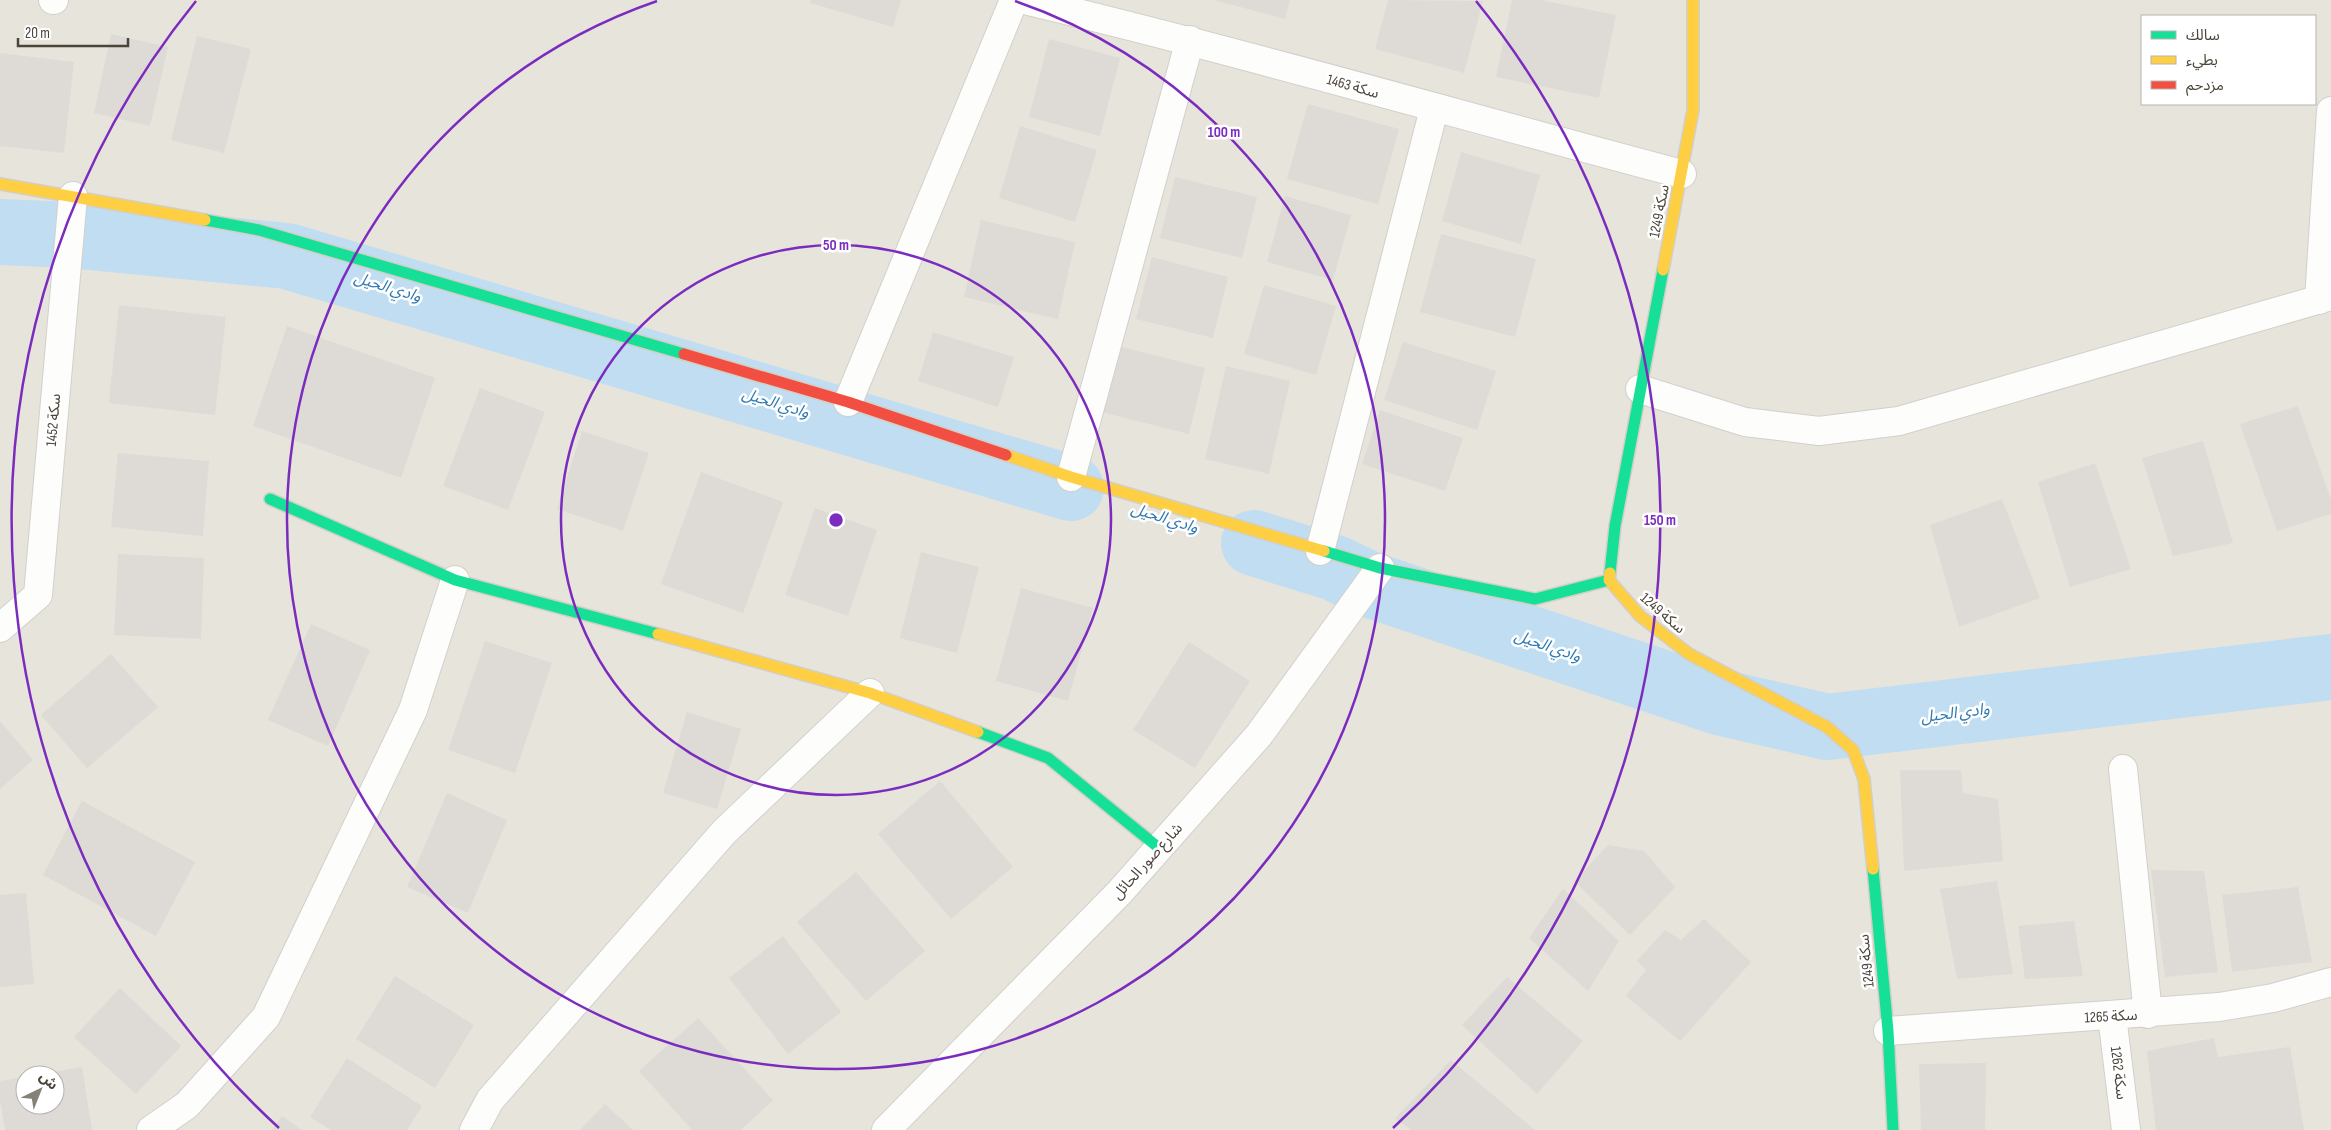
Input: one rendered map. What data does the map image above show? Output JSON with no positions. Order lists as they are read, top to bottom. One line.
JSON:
{"streets":{"street":["سكة 1463","سكة 1249","سكة 1452","شارع صور الحائل","سكة 1265","سكة 1262"]},"crossings":[["سكة 1463","سكة 1249"],["سكة 1249","سكة 1265"],["سكة 1265","سكة 1262"]],"water":["وادي الحيل"],"legend":["سالك","بطيء","مزدحم"],"scale_bar":"20 m","north":"top right","rings":["100 m","50 m","150 m"]}
